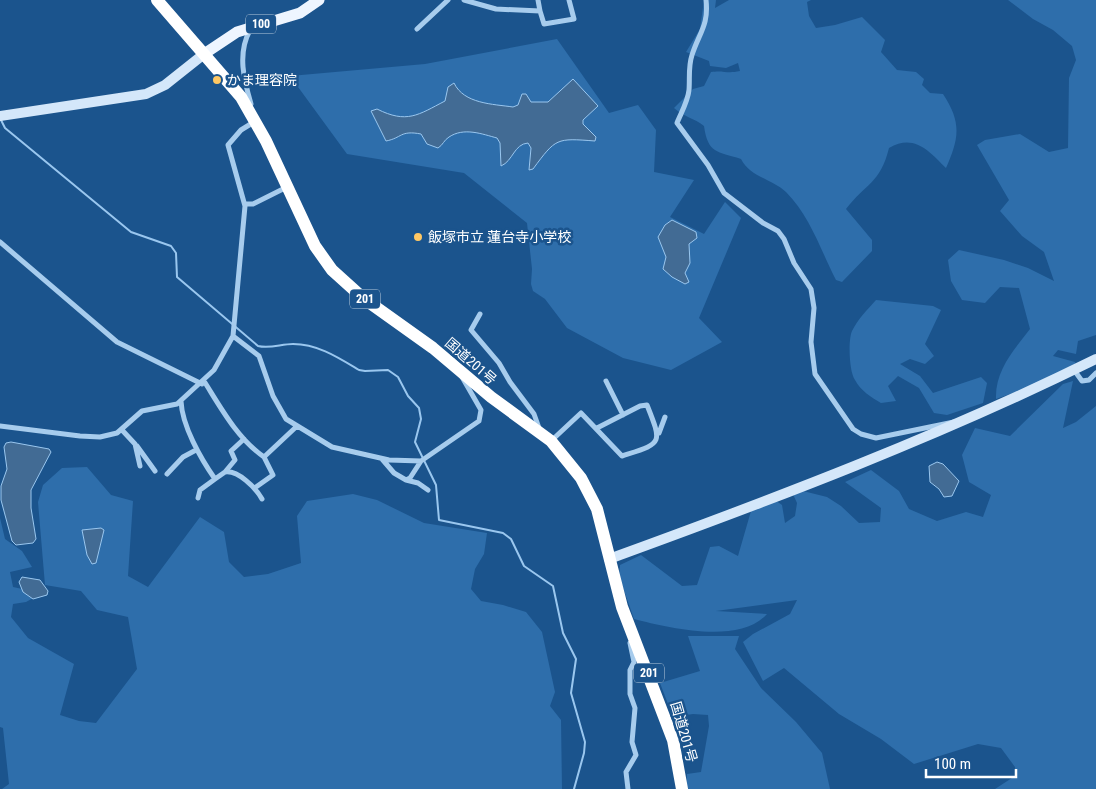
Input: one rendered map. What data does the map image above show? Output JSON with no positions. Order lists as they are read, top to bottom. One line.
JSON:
{"streets":{"highway":["201","国道201号"],"main road":["100"]},"crossings":[["100","国道201号"]],"places":["かま理容院","飯塚市立 蓮台寺小学校"],"scale_bar":"100 m"}
